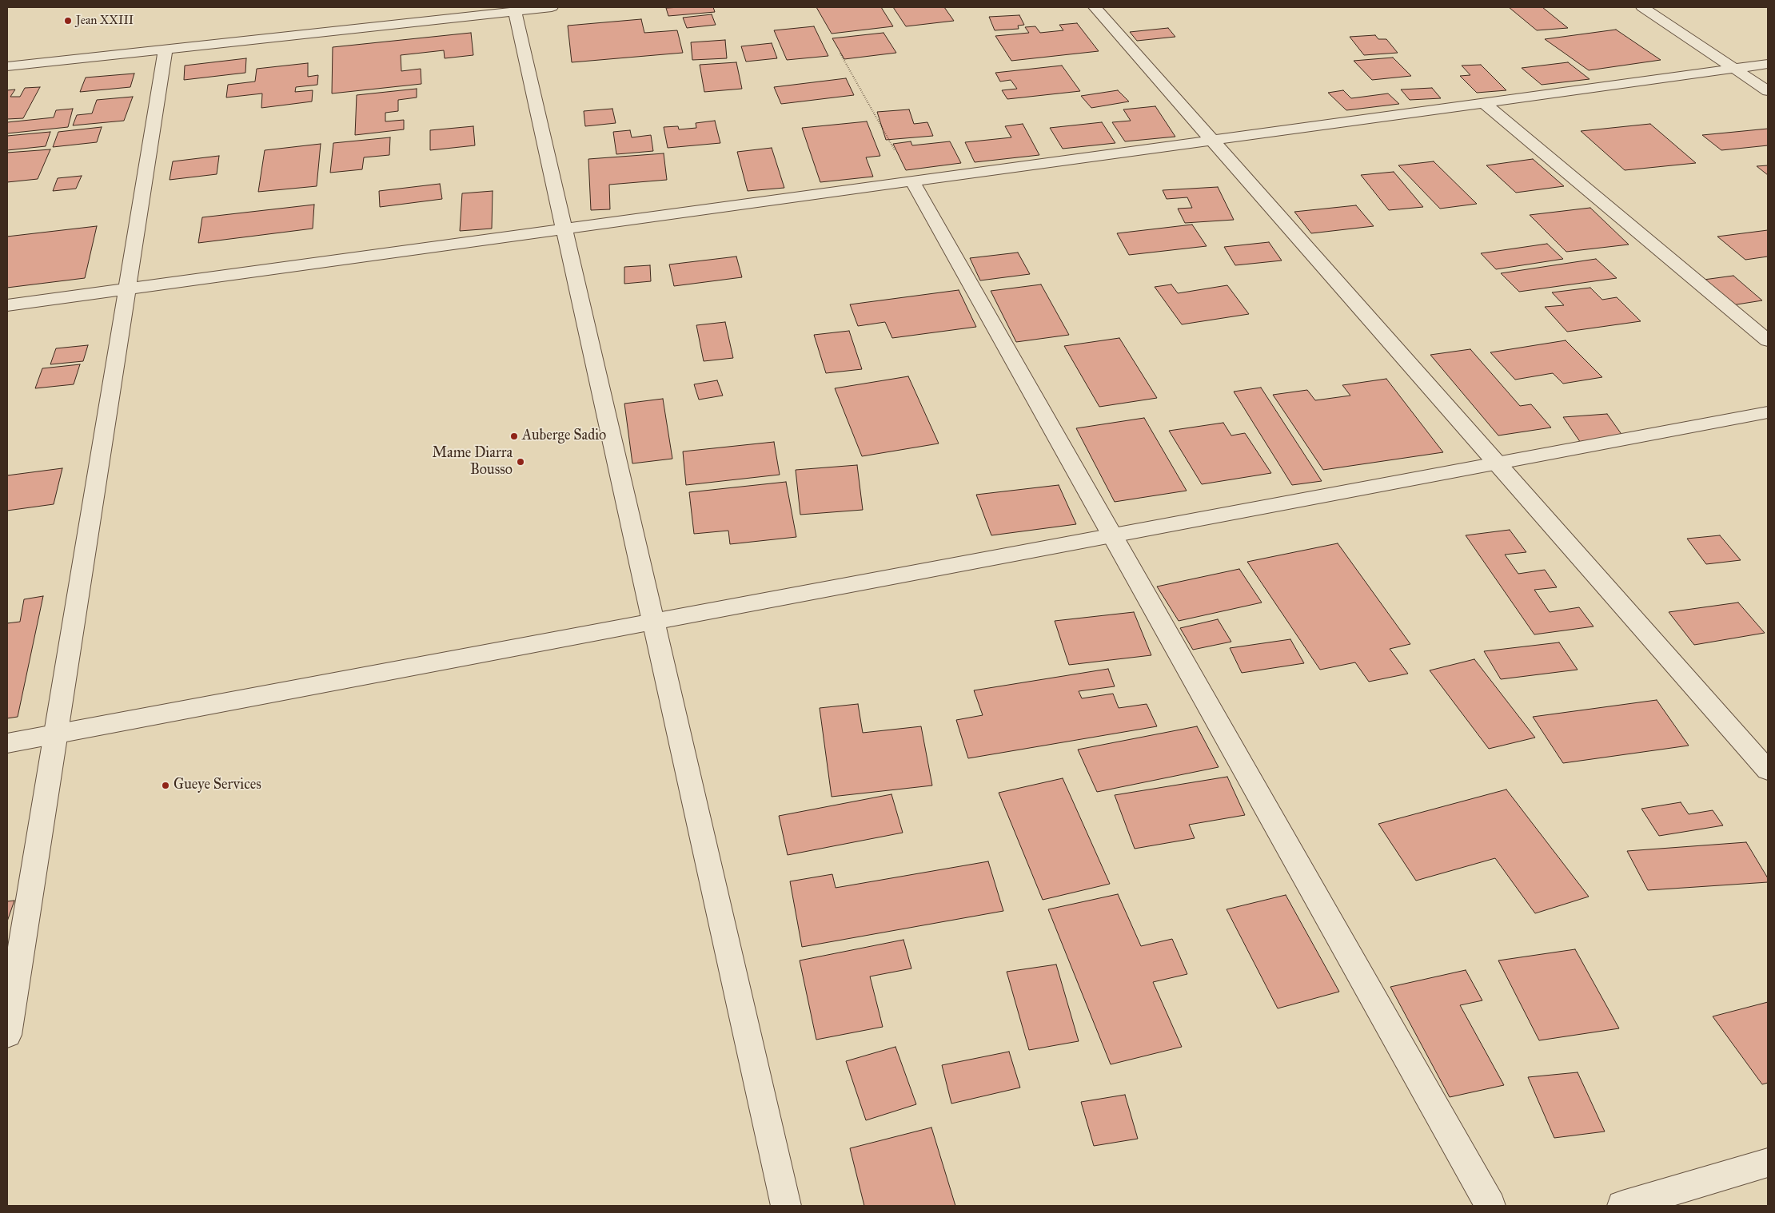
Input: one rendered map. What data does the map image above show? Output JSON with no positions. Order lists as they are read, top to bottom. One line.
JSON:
{"places":["Jean XXIII","Auberge Sadio","Mame Diarra Bousso","Gueye Services"]}
